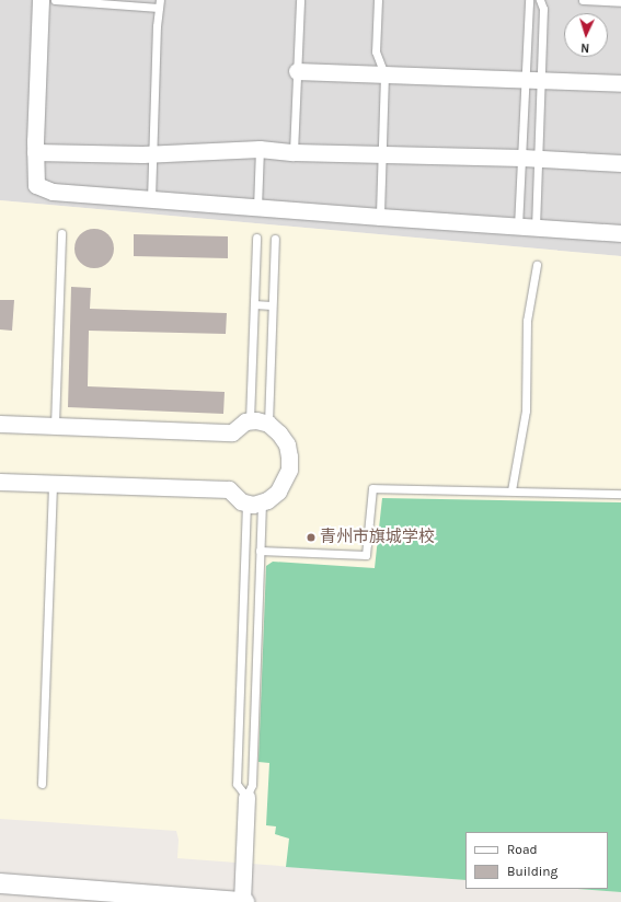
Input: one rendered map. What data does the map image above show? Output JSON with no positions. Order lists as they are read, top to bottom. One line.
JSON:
{"places":["青州市旗城学校"],"legend":["Road","Building"],"north":"bottom"}
